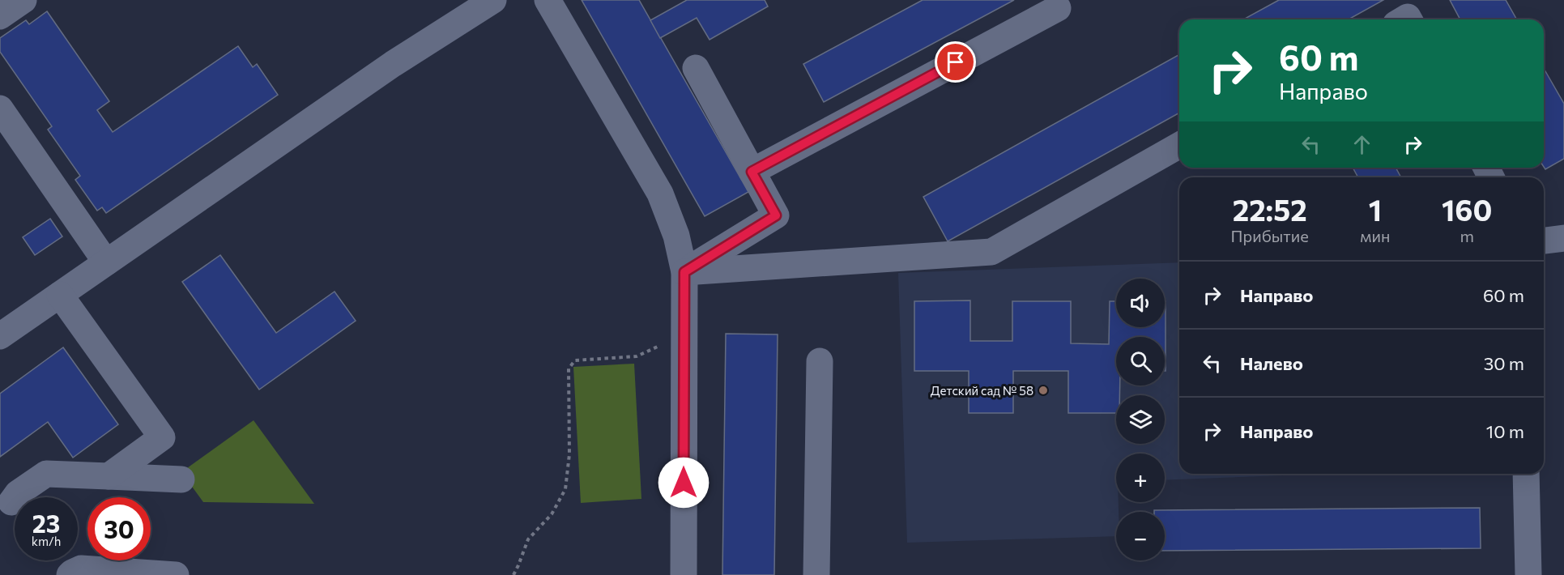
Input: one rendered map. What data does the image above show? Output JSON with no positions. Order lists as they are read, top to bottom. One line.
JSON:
{"places":["Детский сад № 58"],"page":{"turn":["60 m","Направо"],"eta":["22:52","Прибытие","1","мин","160","m"],"list":[{"name":"Направо","value":"60 m"},{"name":"Налево","value":"30 m"},{"name":"Направо","value":"10 m"}],"map_buttons":["+","−"],"speed":"23 km/h","limit":"30"}}
